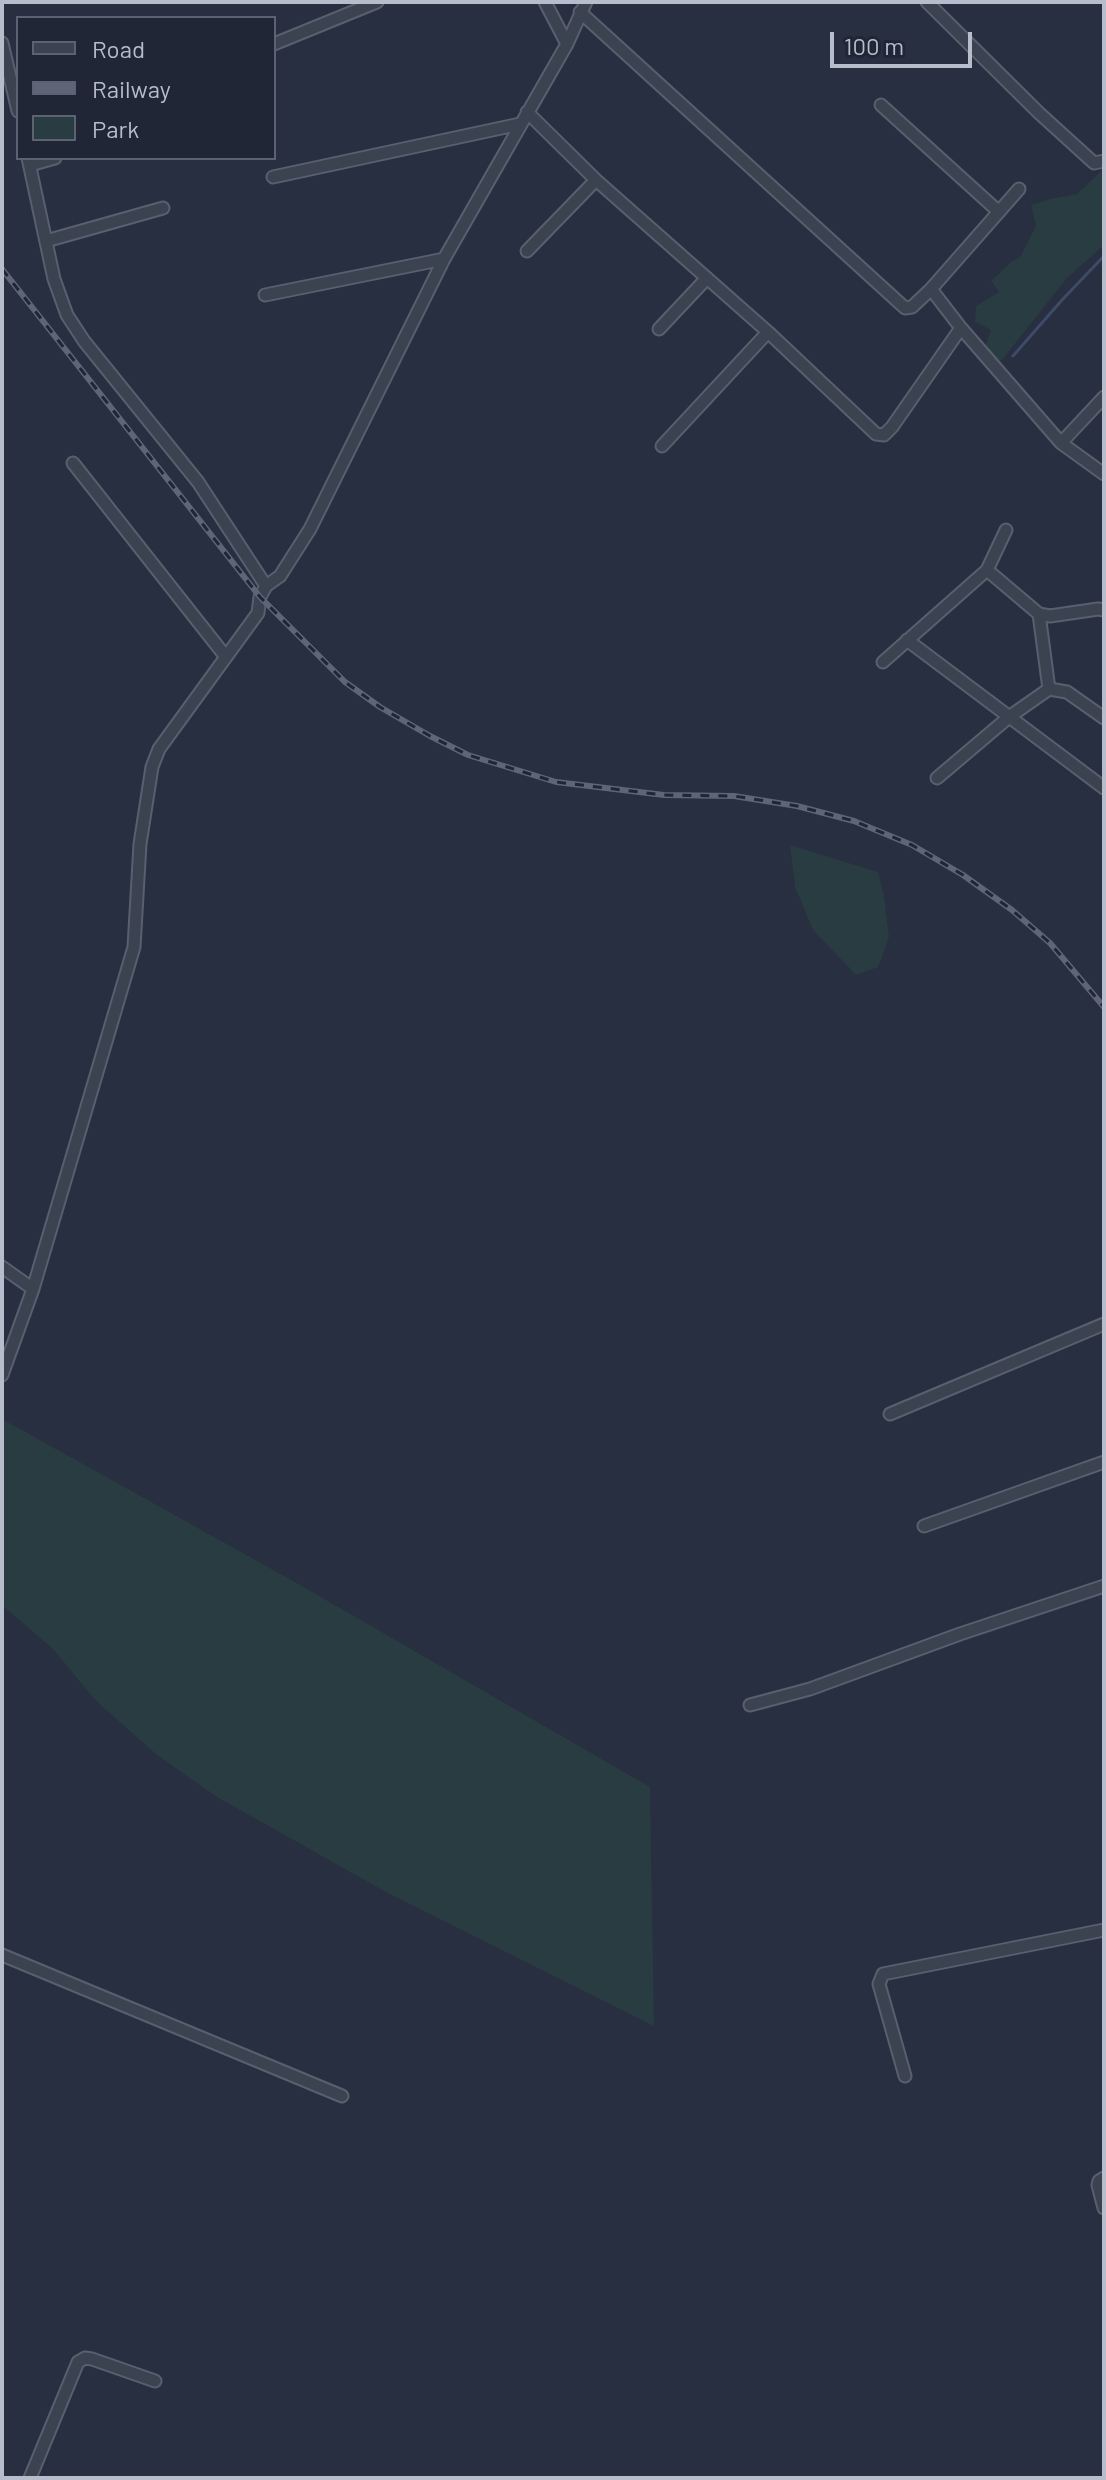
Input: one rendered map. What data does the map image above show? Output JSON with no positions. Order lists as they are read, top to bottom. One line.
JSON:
{"legend":["Road","Railway","Park"],"scale_bar":"100 m"}
